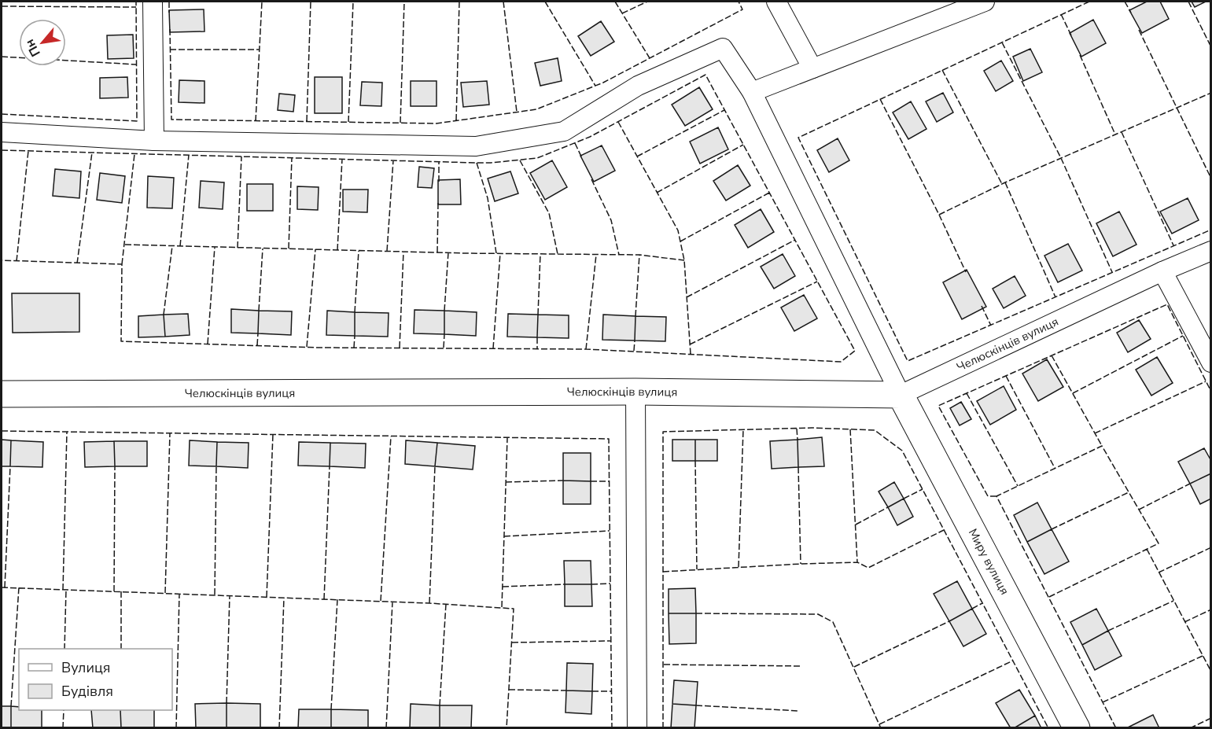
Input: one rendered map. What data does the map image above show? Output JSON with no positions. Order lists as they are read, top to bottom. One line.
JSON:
{"streets":{"main road":["Челюскінців вулиця","Миру вулиця"]},"crossings":[["Челюскінців вулиця","Миру вулиця"]],"legend":["Вулиця","Будівля"],"north":"bottom left"}
